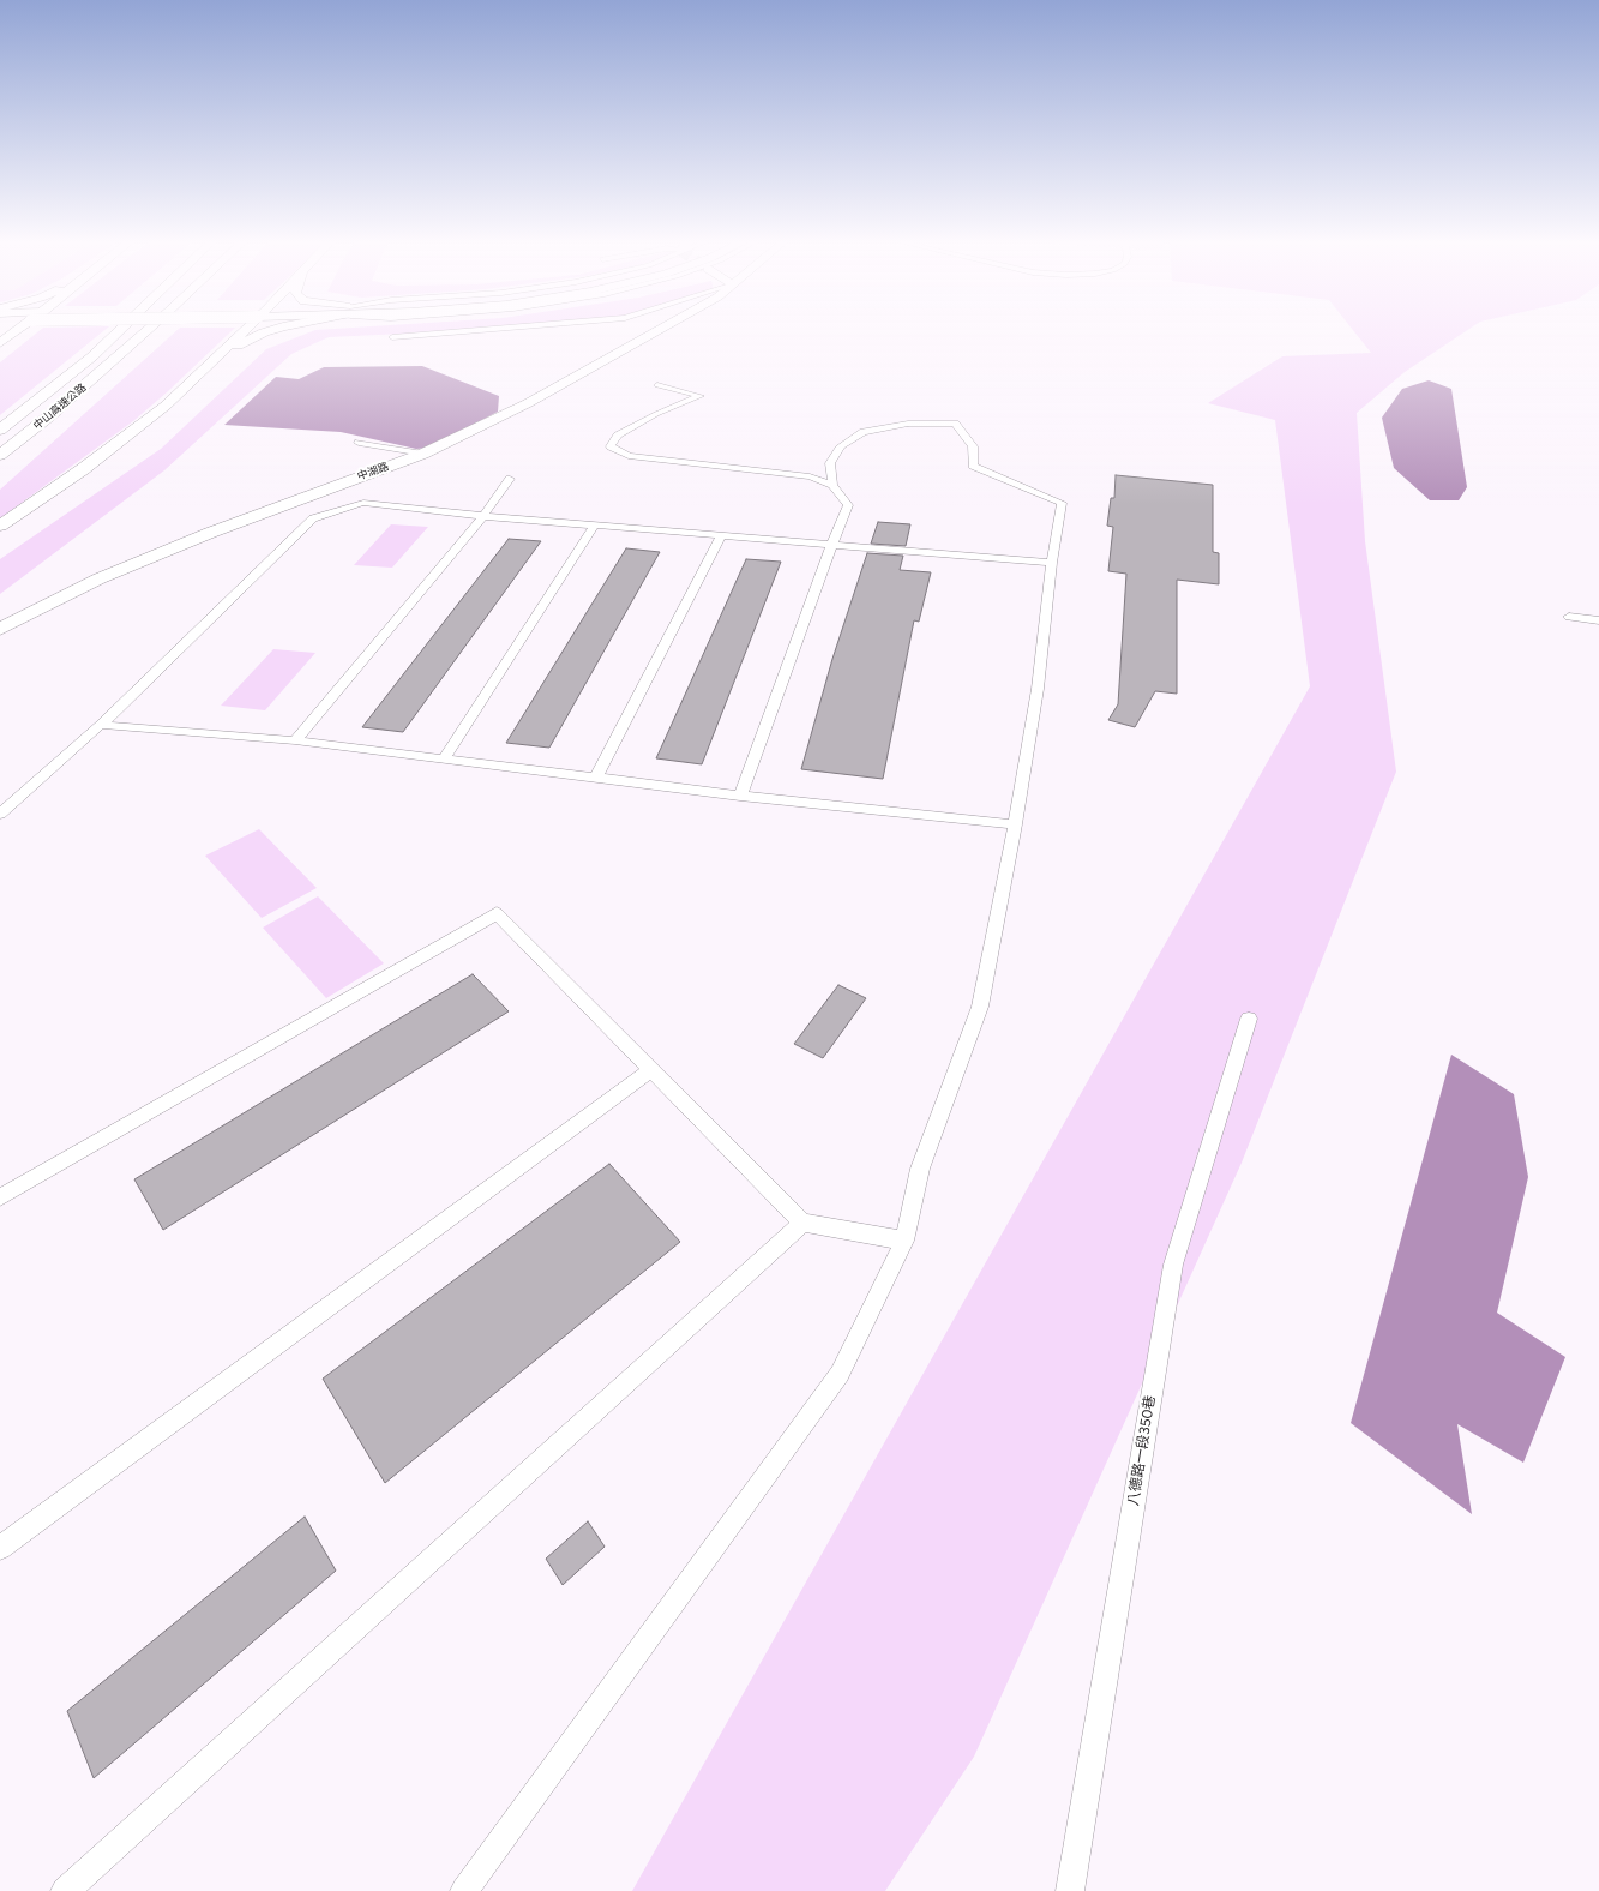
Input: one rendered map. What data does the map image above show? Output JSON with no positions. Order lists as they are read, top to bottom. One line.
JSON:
{"streets":{"main road":["中山高速公路","中湖路"],"lane":["八德路一段350巷"]}}
